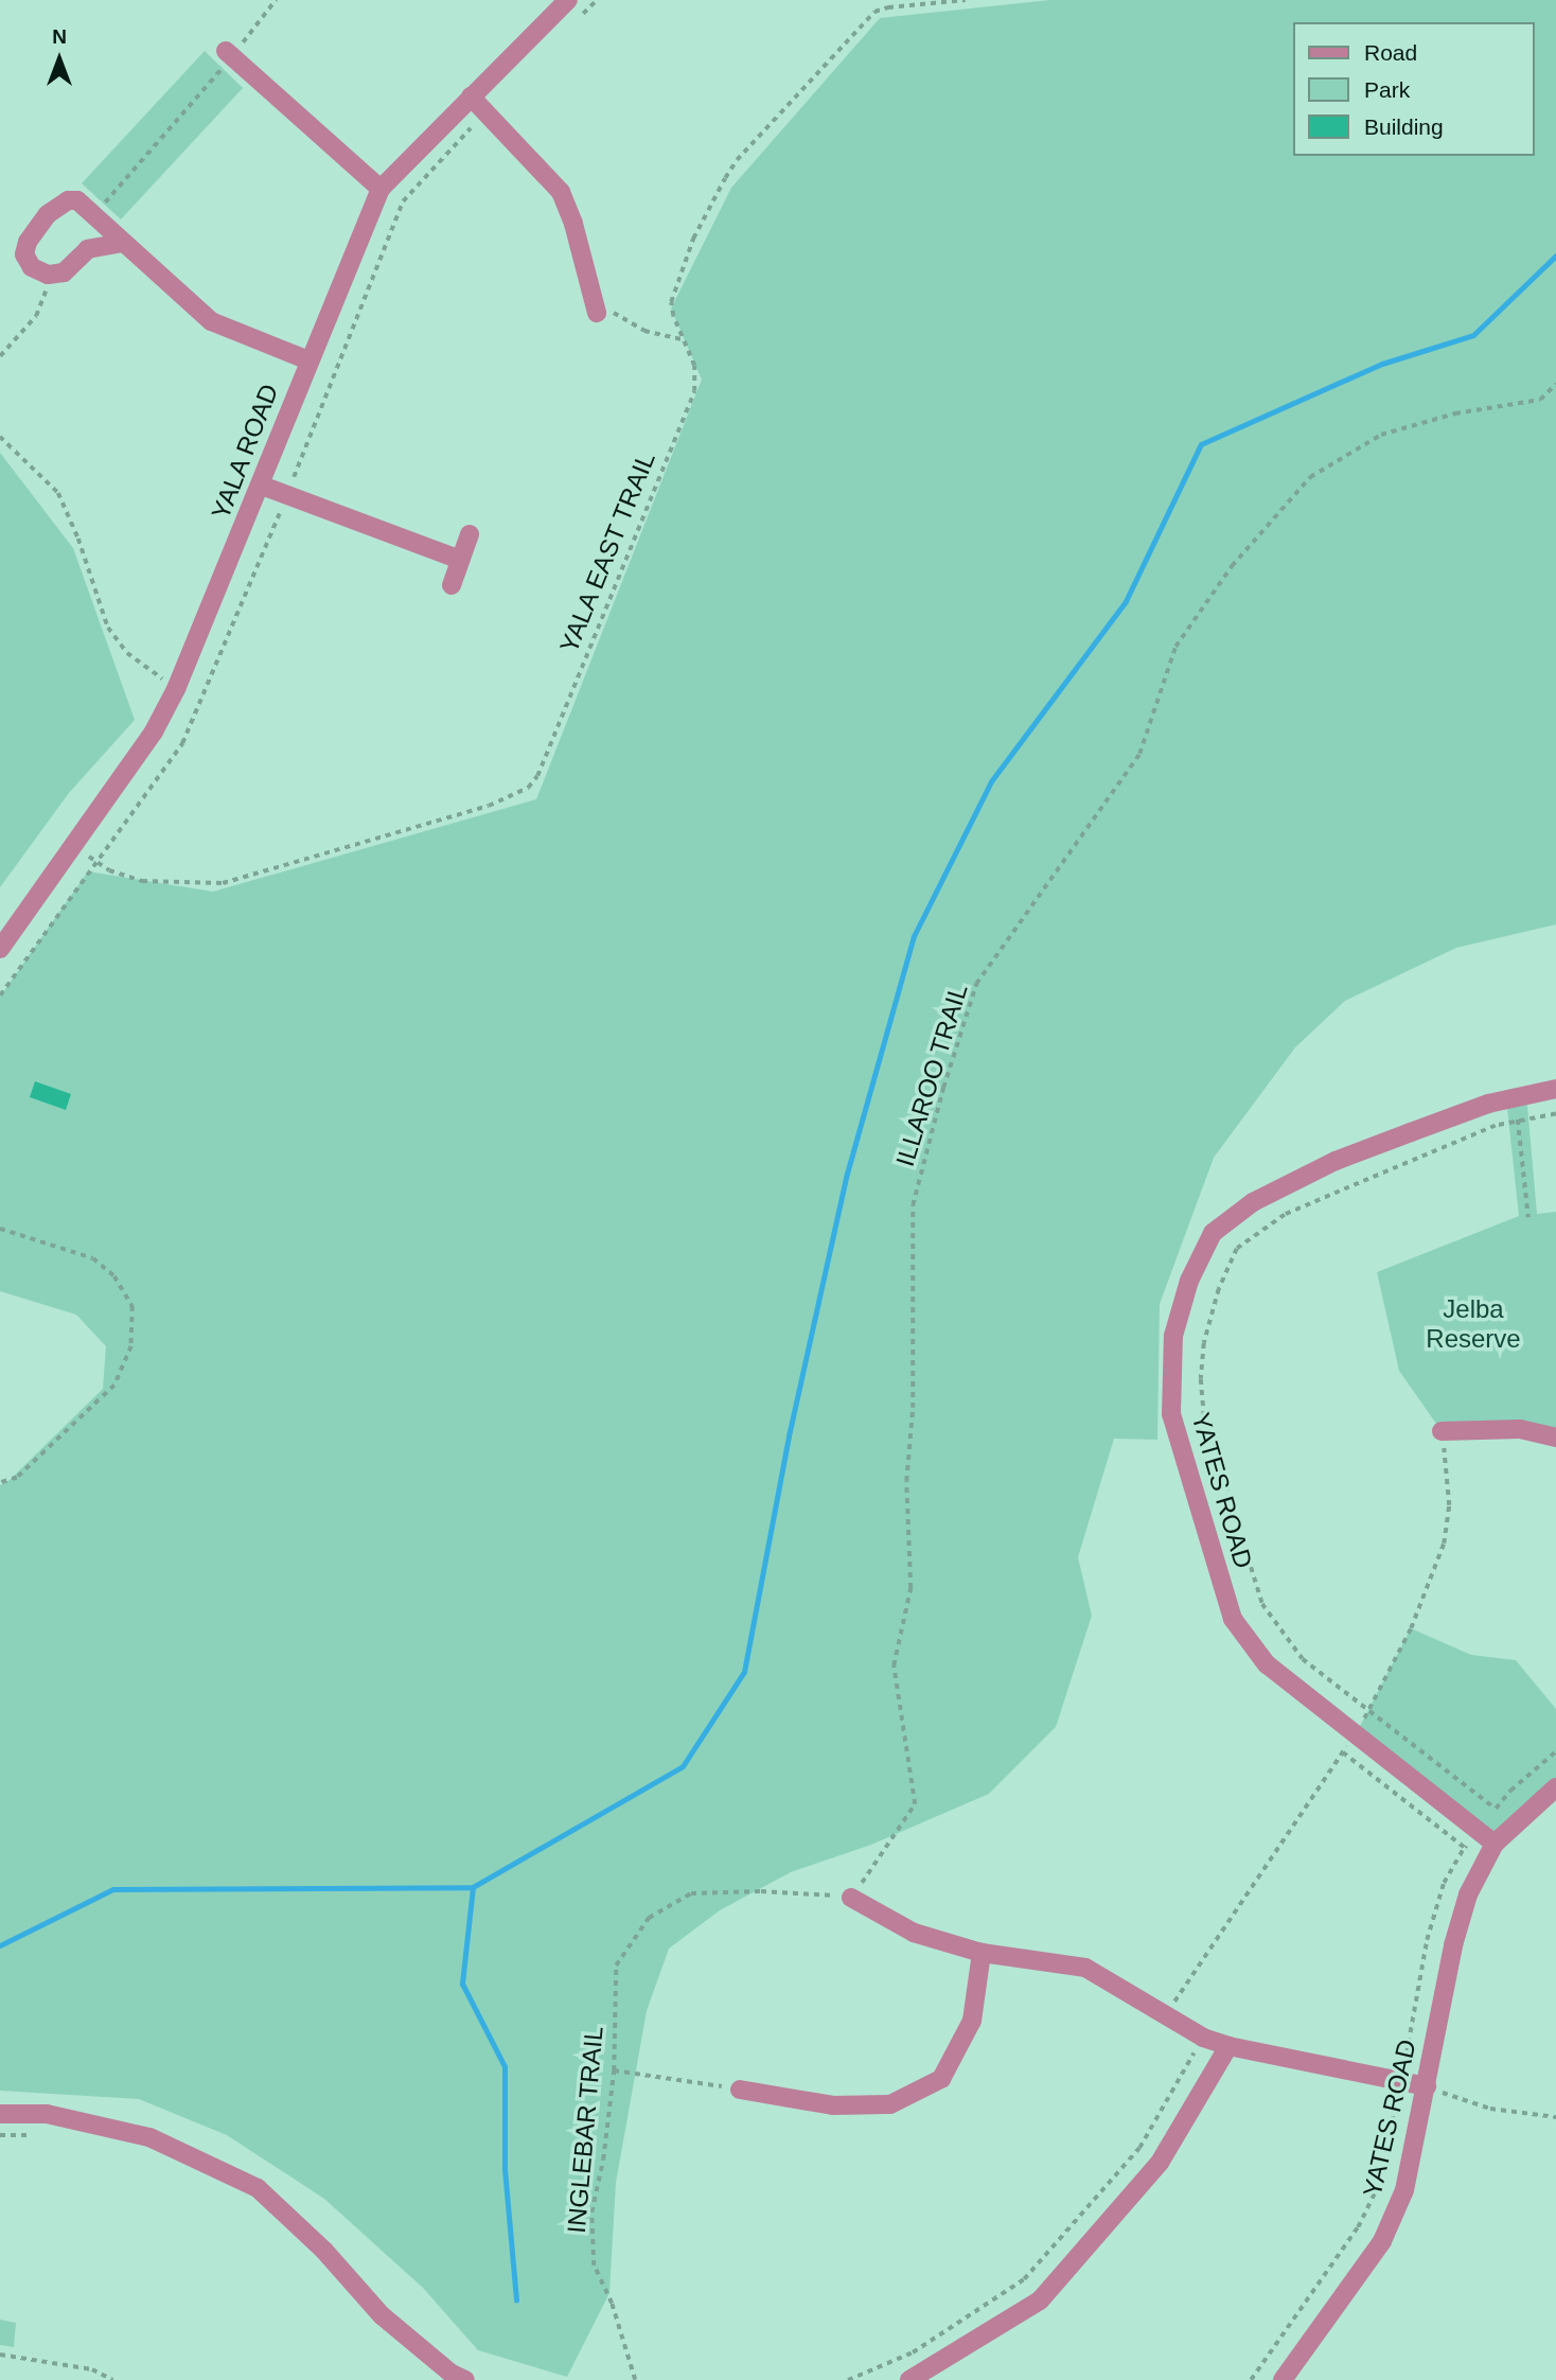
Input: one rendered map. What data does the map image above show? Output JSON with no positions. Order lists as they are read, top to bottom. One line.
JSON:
{"streets":{"street":["YALA ROAD","YATES ROAD"],"path":["YALA EAST TRAIL","ILLAROO TRAIL","INGLEBAR TRAIL"]},"crossings":[["YALA ROAD","YALA EAST TRAIL"],["ILLAROO TRAIL","INGLEBAR TRAIL"]],"parks":["Jelba Reserve"],"legend":["Road","Park","Building"],"north":"top"}
